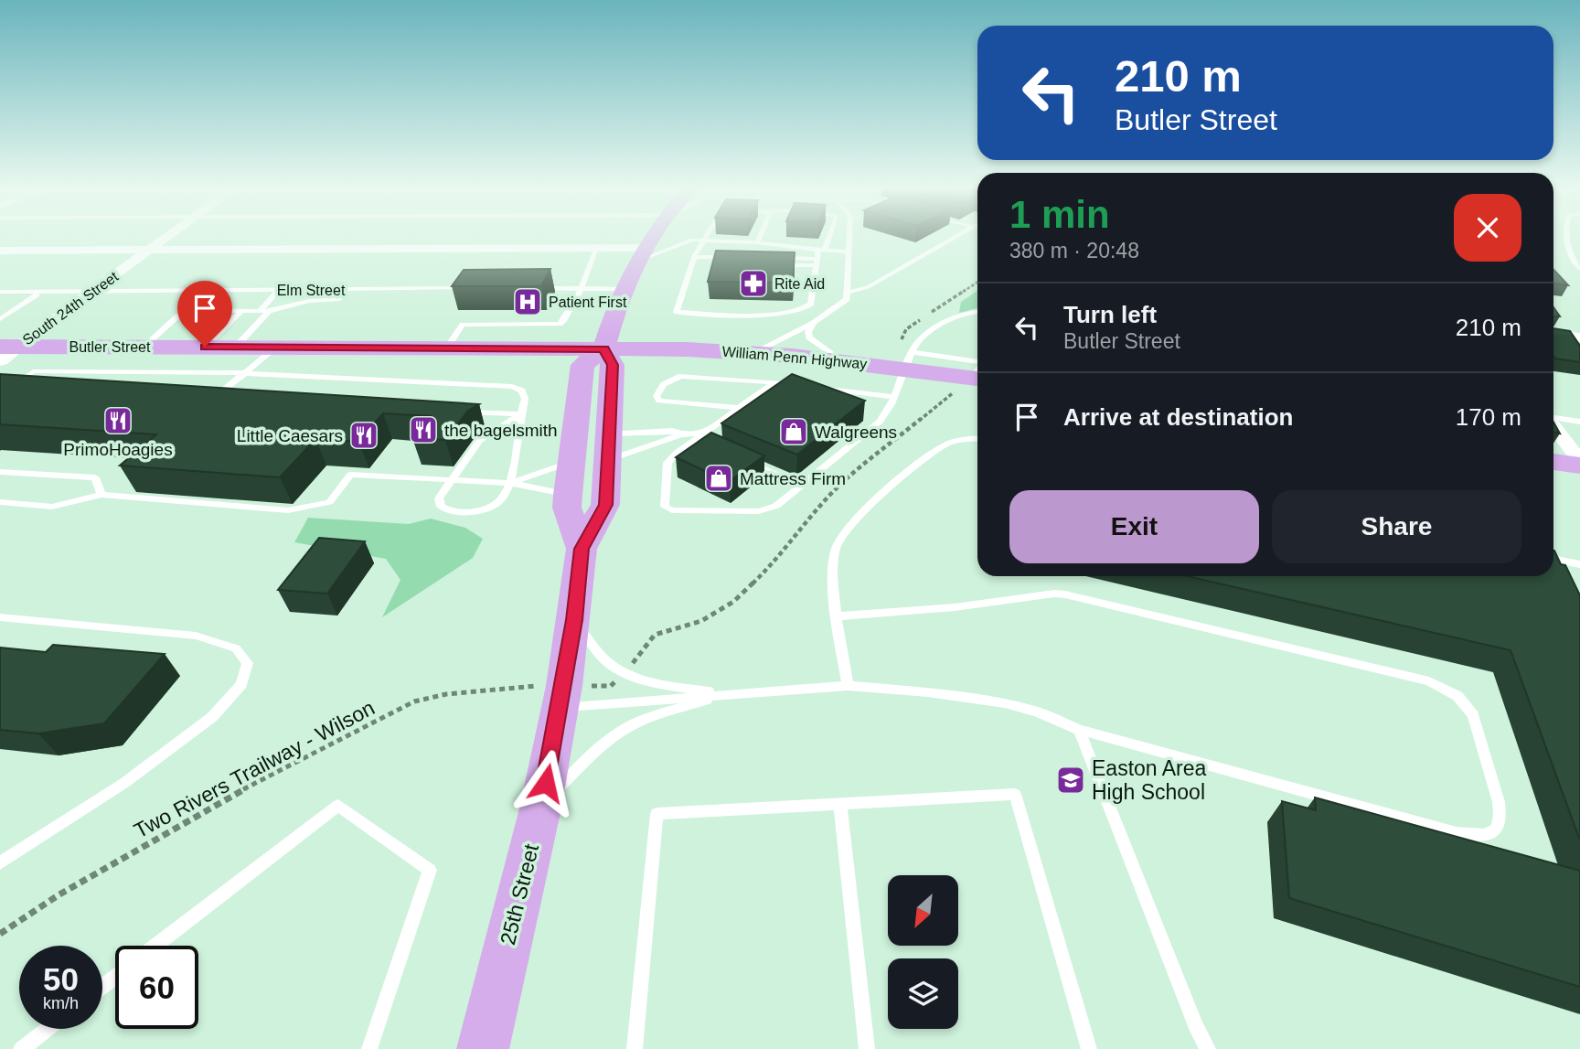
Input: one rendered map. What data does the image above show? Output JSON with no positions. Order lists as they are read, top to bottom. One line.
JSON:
{"streets":{"main road":["Butler Street","William Penn Highway","25th Street"],"street":["South 24th Street"],"lane":["Elm Street"],"path":["Two Rivers Trailway - Wilson"]},"crossings":[["Elm Street","South 24th Street"],["South 24th Street","Butler Street"],["Butler Street","William Penn Highway"],["Butler Street","25th Street"],["William Penn Highway","25th Street"],["Two Rivers Trailway - Wilson","25th Street"]],"places":{"pharmacy":["Rite Aid"],"hospital":["Patient First"],"restaurant":["PrimoHoagies","the bagelsmith","Little Caesars"],"shop":["Walgreens","Mattress Firm"],"school or university":["Easton Area High School"]},"north":"bottom left","page":{"turn":["210 m","Butler Street"],"heading":["1 min","380 m · 20:48"],"list":[{"name":"Turn left","note":"Butler Street","value":"210 m"},{"name":"Arrive at destination","value":"170 m"}],"buttons":["Exit","Share"],"speed":"50 km/h","limit":"60"}}
